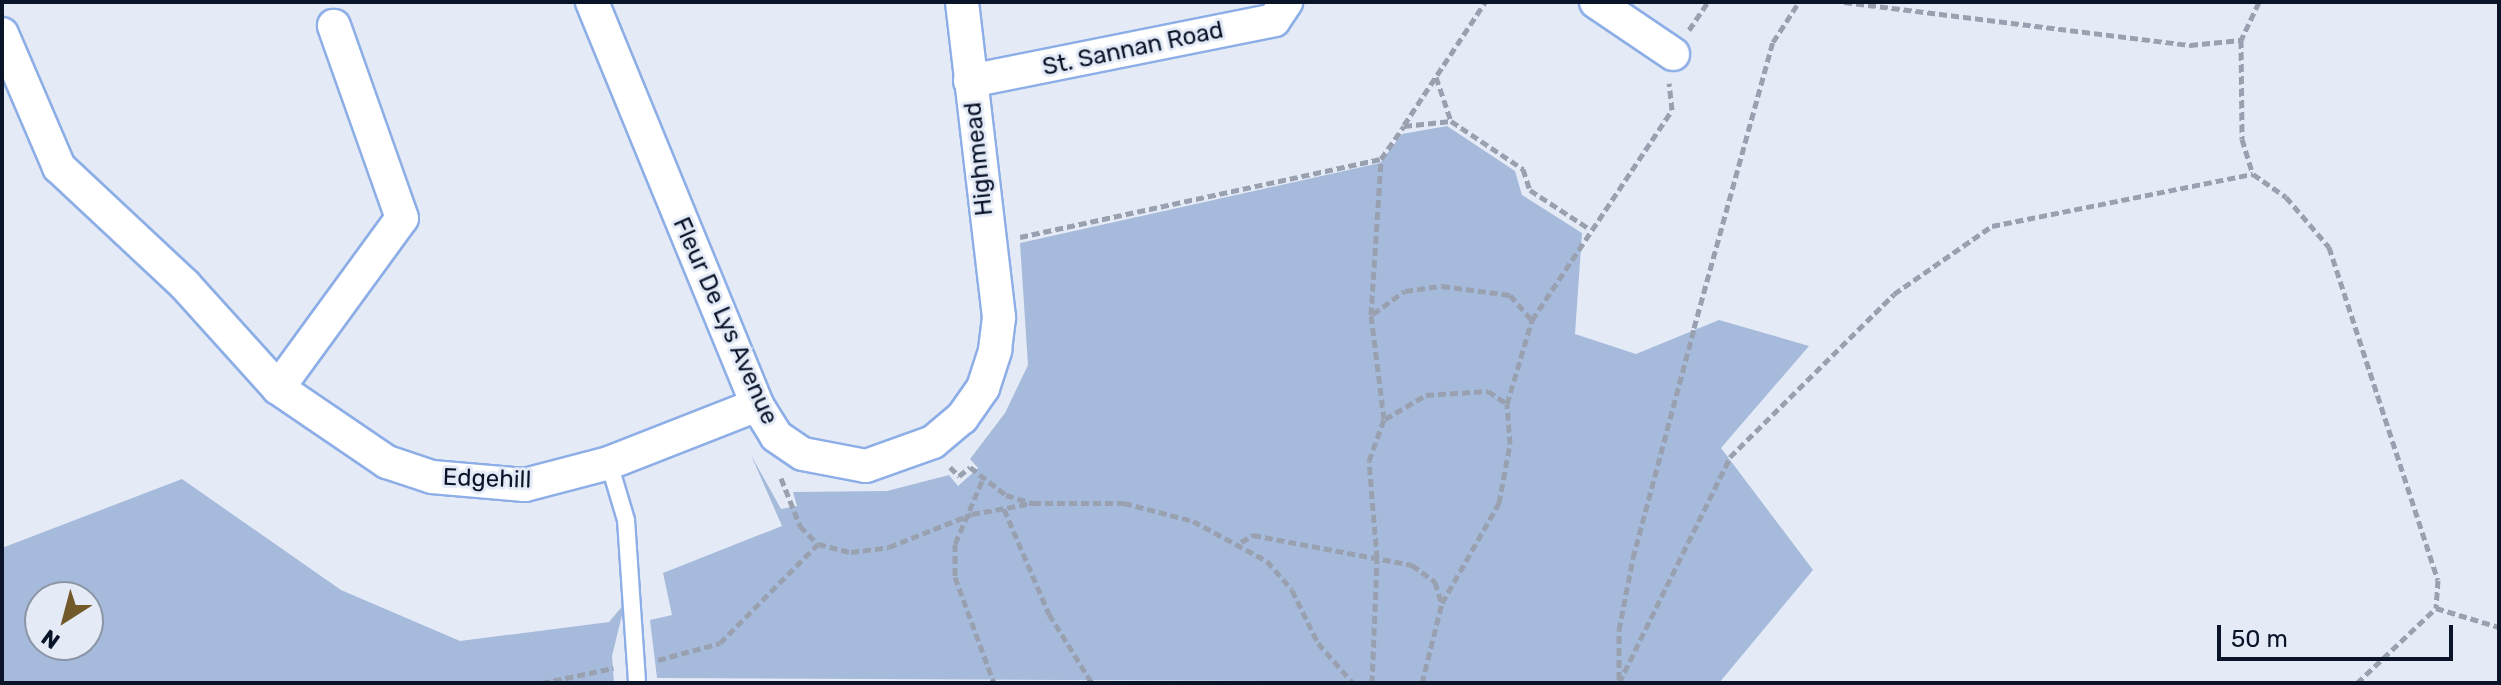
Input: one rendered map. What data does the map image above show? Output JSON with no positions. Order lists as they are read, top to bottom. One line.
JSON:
{"streets":{"street":["St. Sannan Road","Highmead","Fleur De Lys Avenue","Edgehill"]},"crossings":[["St. Sannan Road","Highmead"],["Highmead","Fleur De Lys Avenue"],["Fleur De Lys Avenue","Edgehill"]],"scale_bar":"50 m","north":"bottom left"}
